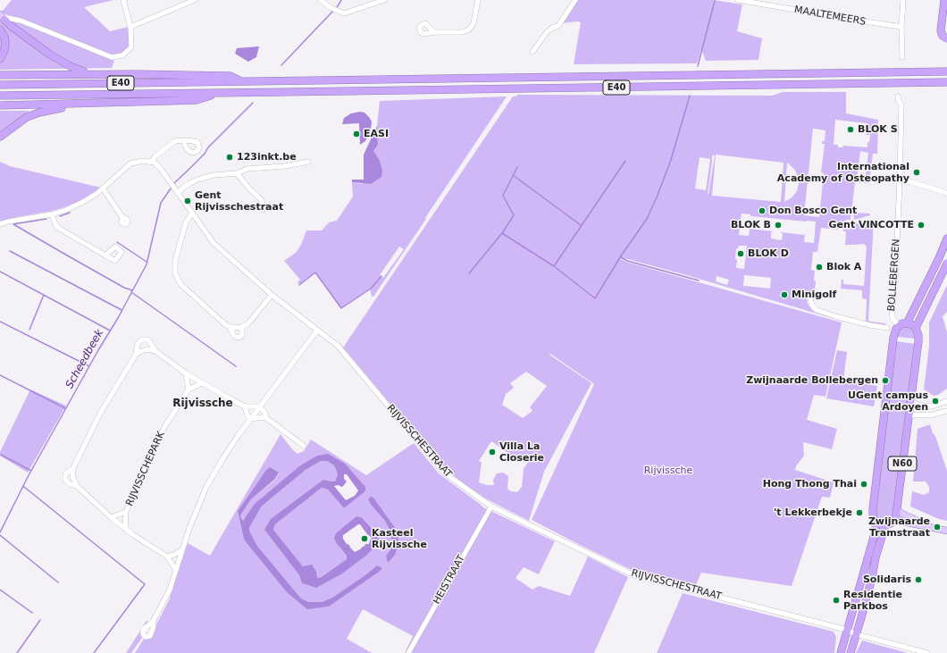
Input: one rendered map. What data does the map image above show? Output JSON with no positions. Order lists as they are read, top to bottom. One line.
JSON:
{"streets":{"highway":["E40","N60"],"street":["MAALTEMEERS","BOLLEBERGEN","RIJVISSCHESTRAAT","RIJVISSCHEPARK","HEISTRAAT"]},"crossings":[["BOLLEBERGEN","N60"],["RIJVISSCHESTRAAT","N60"],["RIJVISSCHESTRAAT","HEISTRAAT"]],"districts":["Rijvissche"],"water":["Scheedbeek"],"parks":["Rijvissche"],"places":["BLOK S","EASI","123inkt.be","International Academy of Osteopathy","Gent Rijvisschestraat","Don Bosco Gent","BLOK B","Gent VINCOTTE","BLOK D","Blok A","Minigolf","Zwijnaarde Bollebergen","UGent campus Ardoyen","Villa La Closerie","Hong Thong Thai","'t Lekkerbekje","Zwijnaarde Tramstraat","Kasteel Rijvissche","Solidaris","Residentie Parkbos"]}
